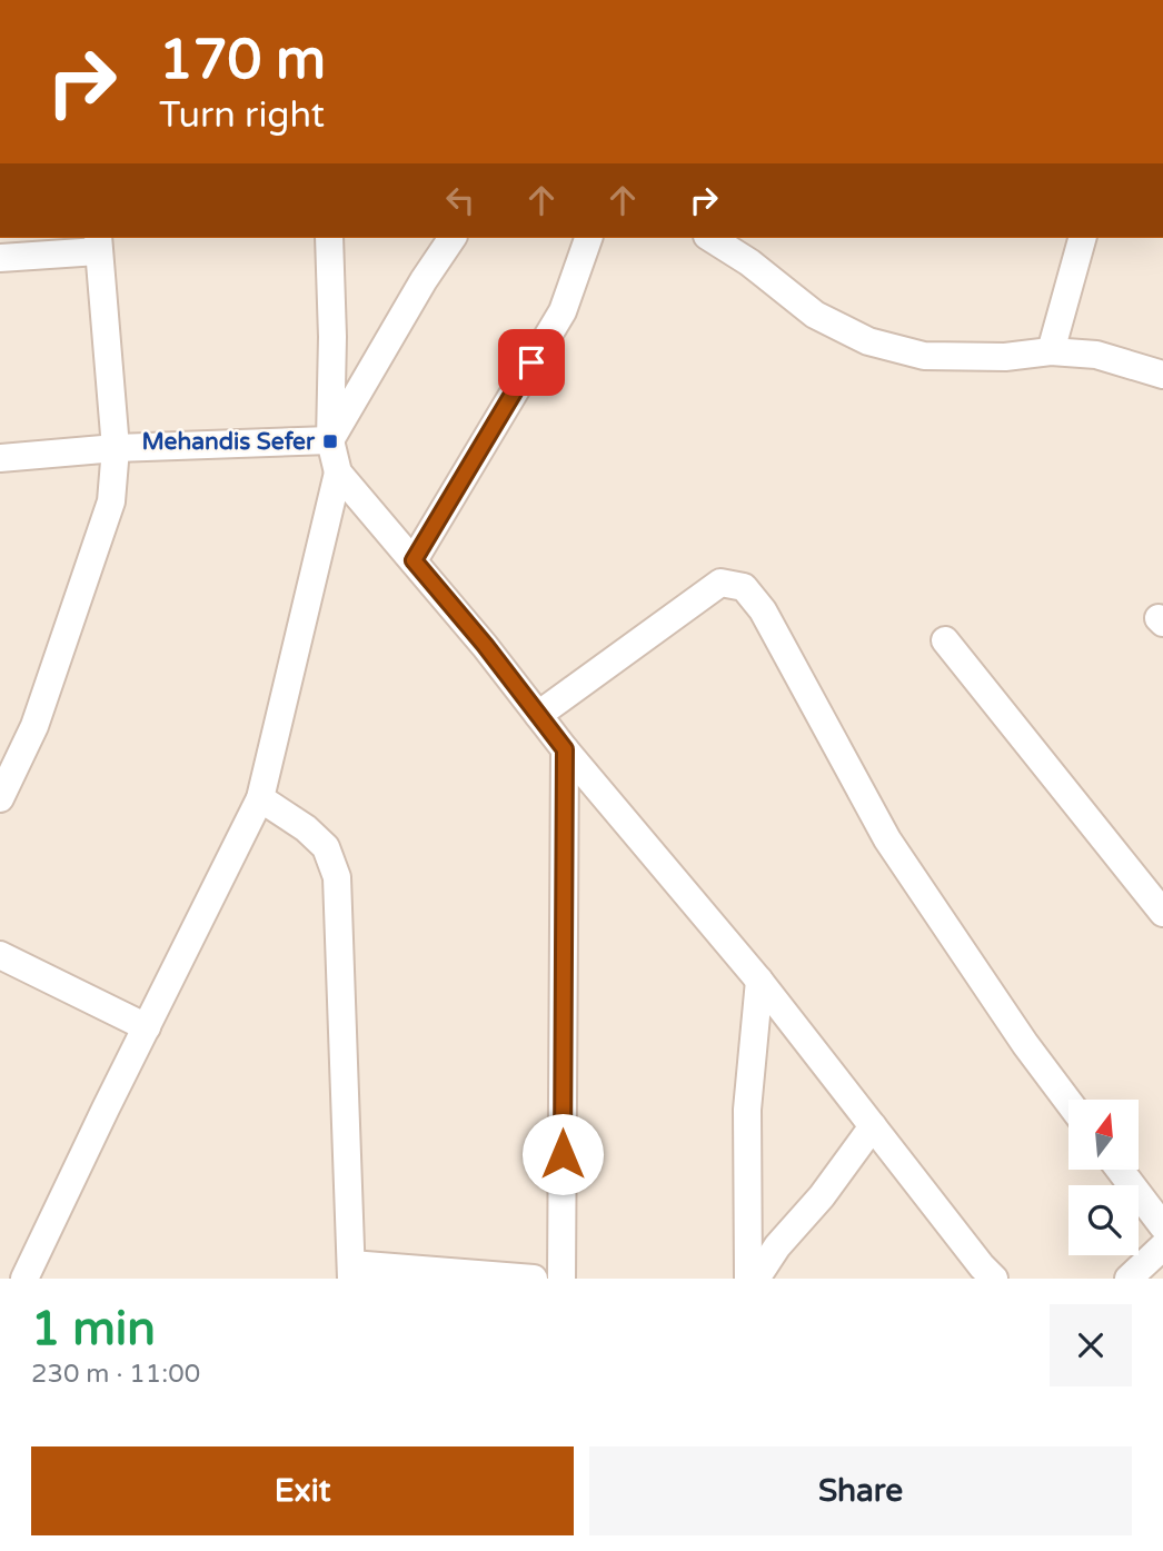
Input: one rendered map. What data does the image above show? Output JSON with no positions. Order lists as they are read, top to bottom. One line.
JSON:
{"places":{"transit":["Mehandis Sefer"]},"north":"top","page":{"turn":["170 m","Turn right"],"heading":["1 min","230 m · 11:00"],"buttons":["Exit","Share"]}}
